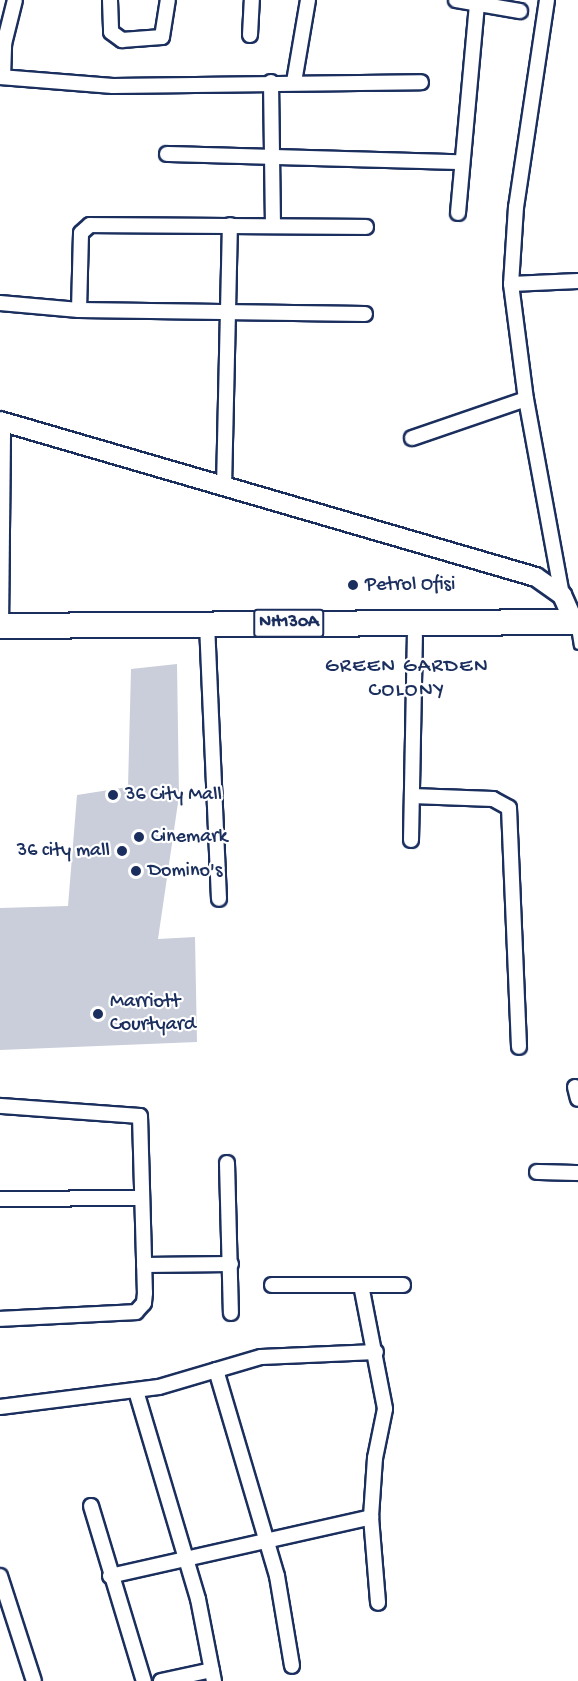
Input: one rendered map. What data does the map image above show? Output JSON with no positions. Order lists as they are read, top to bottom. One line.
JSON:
{"streets":{"highway":["NH130A"]},"districts":["GREEN GARDEN COLONY"],"places":["Petrol Ofisi","36 City Mall","Cinemark","36 city mall","Domino's","Marriott Courtyard"]}
